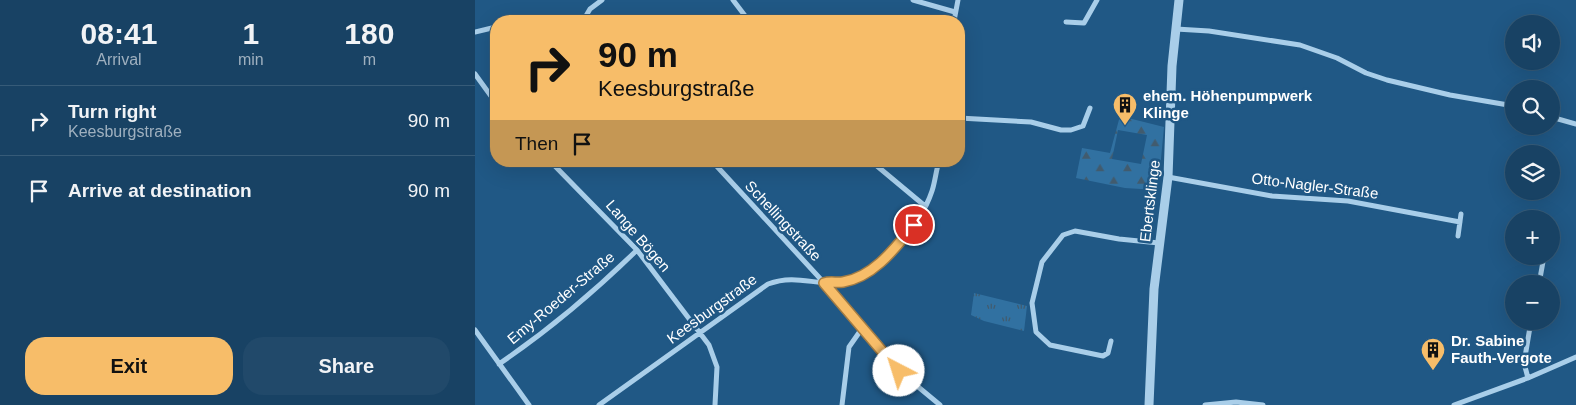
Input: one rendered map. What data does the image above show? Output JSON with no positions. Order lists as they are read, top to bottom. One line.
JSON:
{"streets":{"street":["Otto-Nagler-Straße","Ebertsklinge","Schellingstraße","Lange Bögen","Emy-Roeder-Straße","Keesburgstraße"]},"crossings":[["Otto-Nagler-Straße","Ebertsklinge"],["Schellingstraße","Keesburgstraße"],["Lange Bögen","Emy-Roeder-Straße"],["Lange Bögen","Keesburgstraße"]],"places":{"building":["ehem. Höhenpumpwerk Klinge","Dr. Sabine Fauth-Vergote"]},"page":{"eta":["08:41","Arrival","1","min","180","m"],"map_buttons":["+","−"],"turn":["90 m","Keesburgstraße"],"list":[{"name":"Turn right","note":"Keesburgstraße","value":"90 m"},{"name":"Arrive at destination","value":"90 m"}],"then":"Then","buttons":["Exit","Share"]}}
